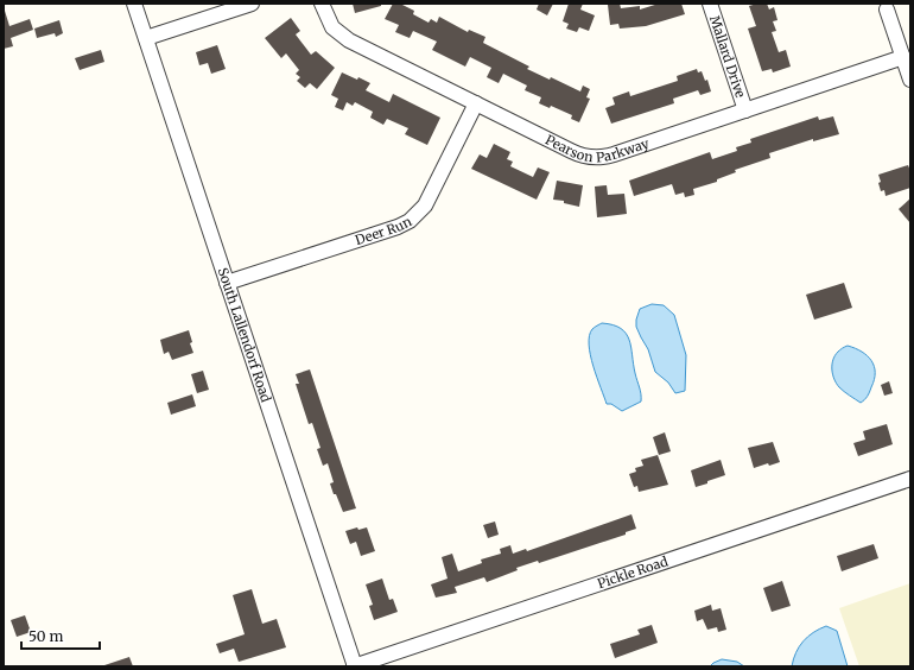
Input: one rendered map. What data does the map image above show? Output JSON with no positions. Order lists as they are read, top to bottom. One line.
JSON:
{"streets":{"street":["Mallard Drive","Pearson Parkway","Deer Run","South Lallendorf Road","Pickle Road"]},"crossings":[["Mallard Drive","Pearson Parkway"],["Pearson Parkway","Deer Run"],["Deer Run","South Lallendorf Road"],["South Lallendorf Road","Pickle Road"]],"scale_bar":"50 m"}
